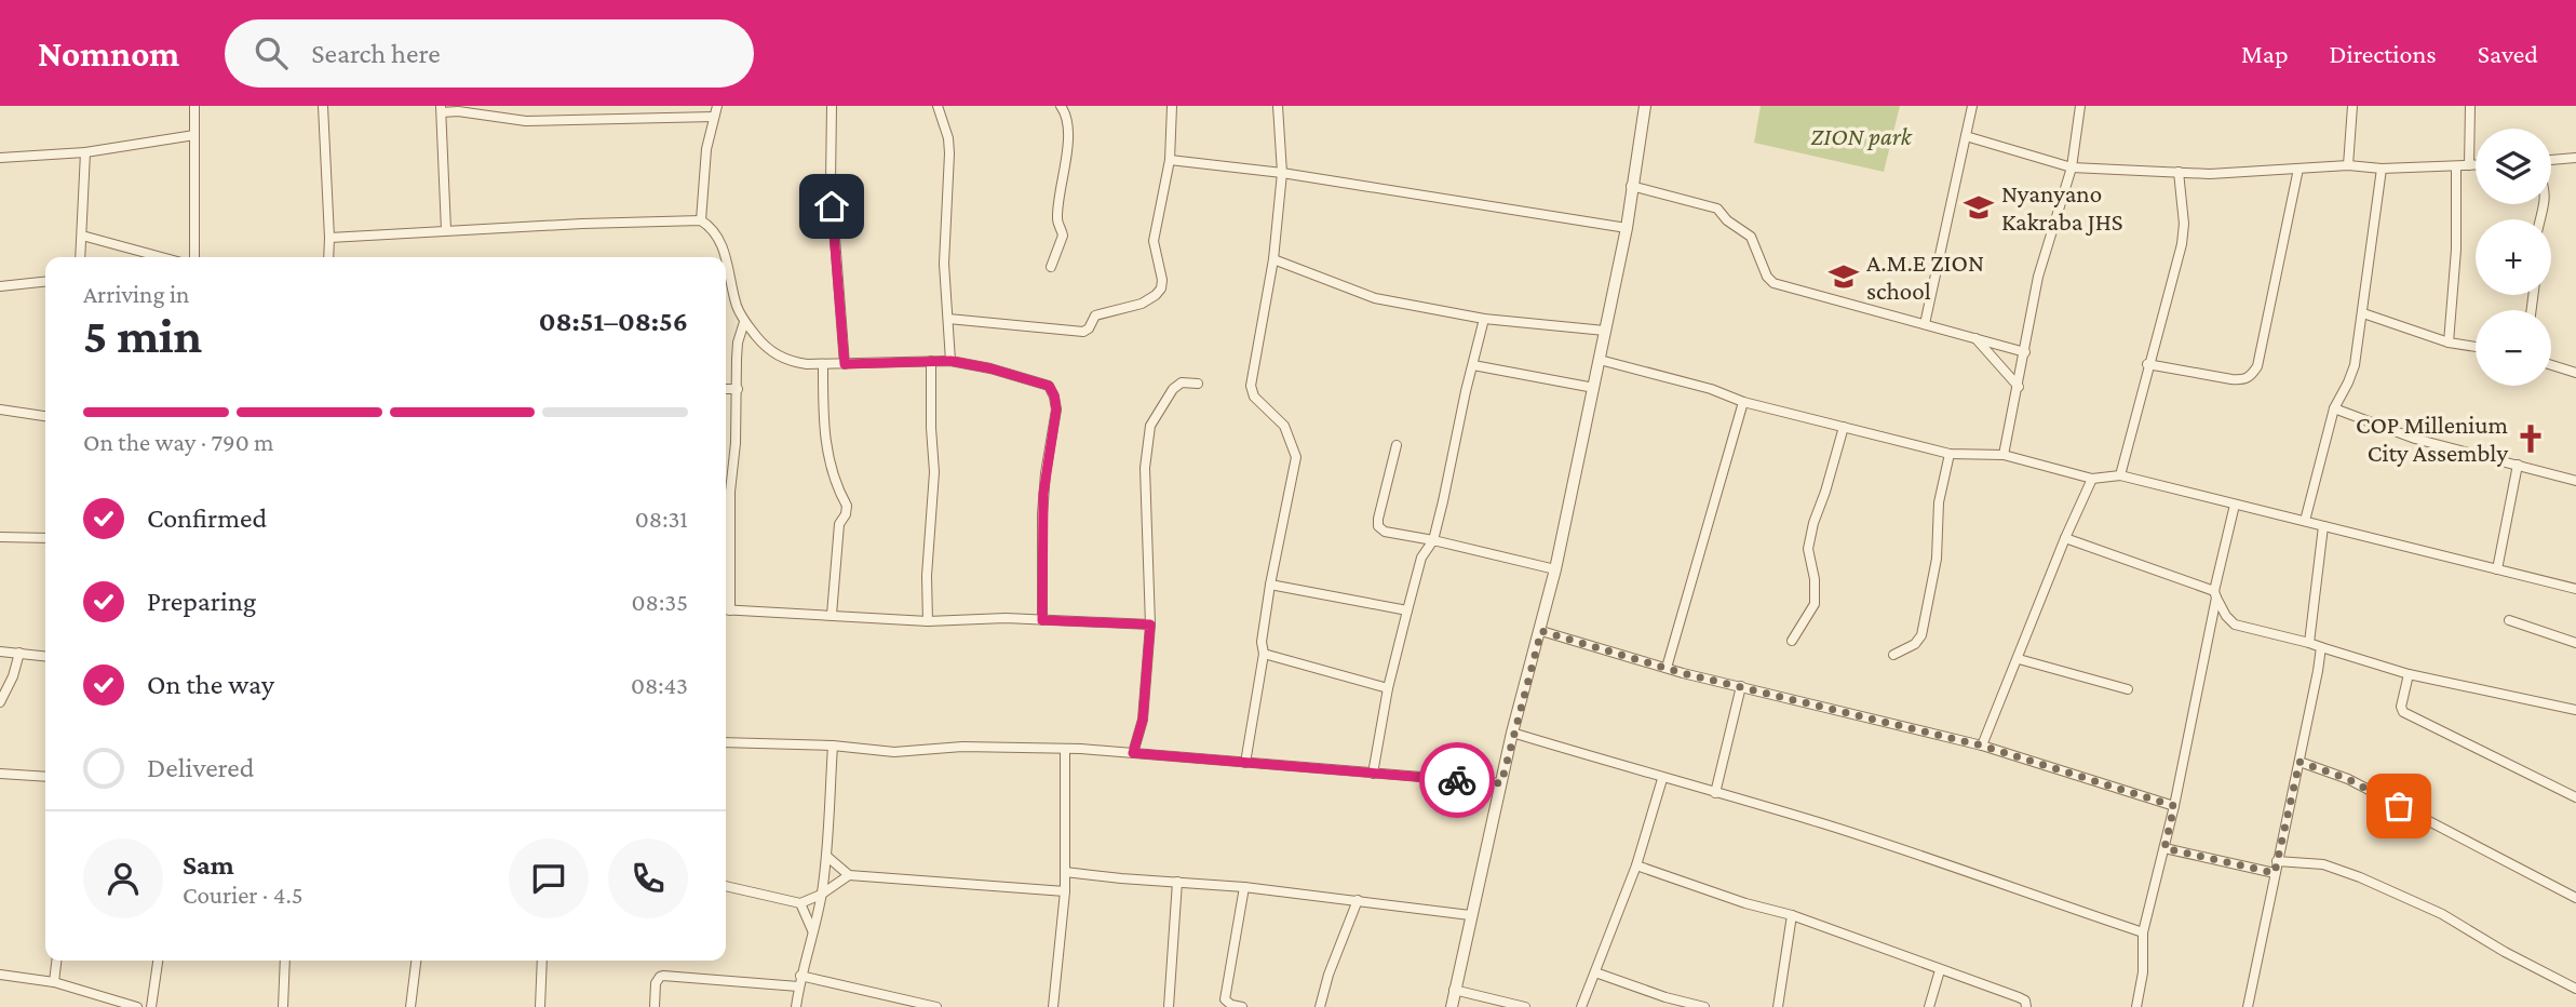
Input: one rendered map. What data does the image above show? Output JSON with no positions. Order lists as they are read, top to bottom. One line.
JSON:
{"parks":["ZION park"],"places":{"school or university":["Nyanyano Kakraba JHS","A.M.E ZION school"],"church":["COP Millenium City Assembly"]},"page":{"header":"Nomnom","search":"Search here","nav":["Map","Directions","Saved"],"map_buttons":["+","−"],"heading":["5 min","Arriving in","08:51–08:56"],"panel":["Sam","Courier · 4.5"],"bar":"On the way · 790 m","list":[["Confirmed","08:31"],["Preparing","08:35"],["On the way","08:43"],"Delivered"]}}
